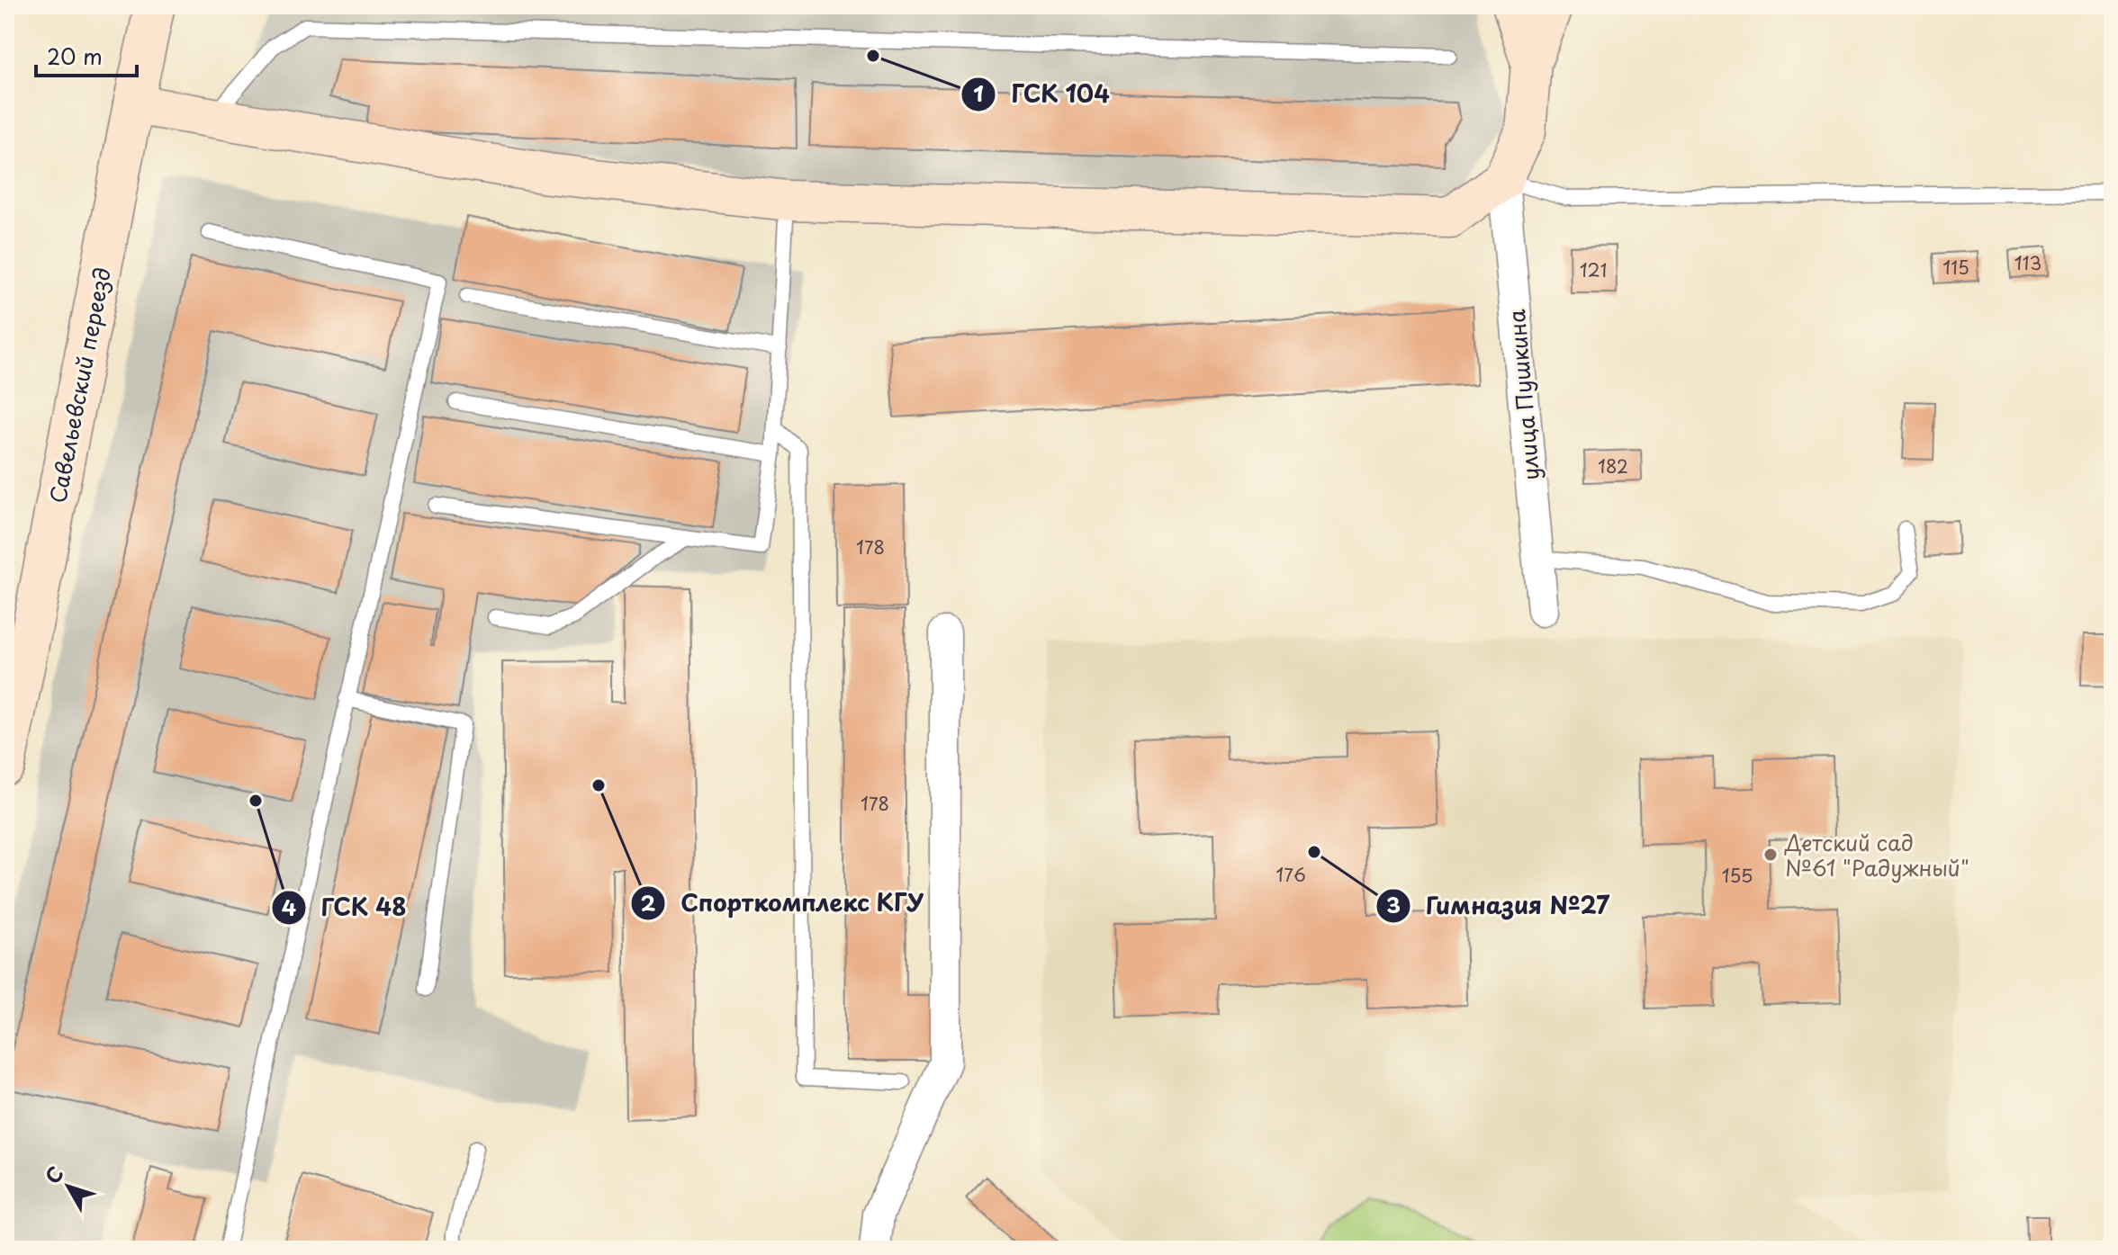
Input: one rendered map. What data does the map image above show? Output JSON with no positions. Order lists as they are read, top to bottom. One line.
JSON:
{"streets":{"main road":["Савельевский переезд"],"street":["улица Пушкина"]},"places":["ГСК 104","Спорткомплекс КГУ","ГСК 48","Гимназия №27","Детский сад №61 \"Радужный\""],"house_numbers":["113","115","121","182","178","178","176","155"],"scale_bar":"20 m","north":"top left"}
